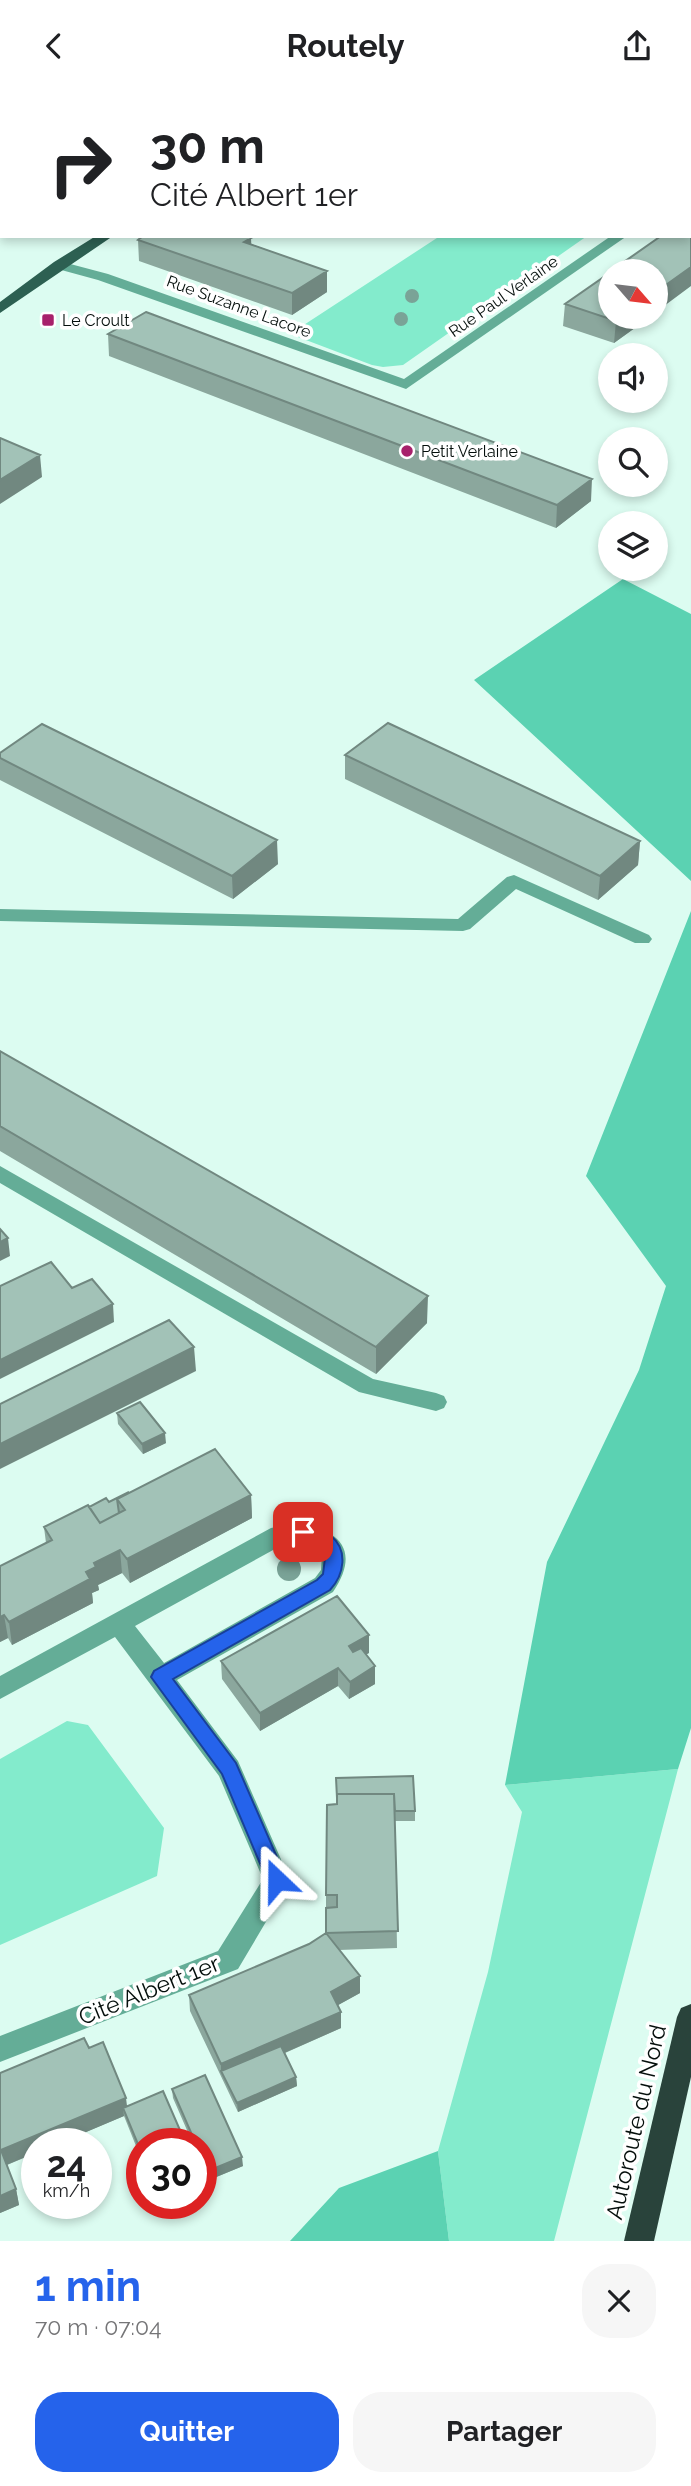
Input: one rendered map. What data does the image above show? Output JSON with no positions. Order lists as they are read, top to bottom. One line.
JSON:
{"streets":{"highway":["Autoroute du Nord"],"street":["Rue Paul Verlaine","Rue Suzanne Lacore","Cité Albert 1er"]},"crossings":[["Rue Paul Verlaine","Rue Suzanne Lacore"]],"places":{"transit":["Le Croult"],"other":["Petit Verlaine"]},"north":"bottom right","page":{"header":"Routely","turn":["30 m","Cité Albert 1er"],"speed":"24 km/h","limit":"30","heading":["1 min","70 m · 07:04"],"buttons":["Quitter","Partager"]}}
